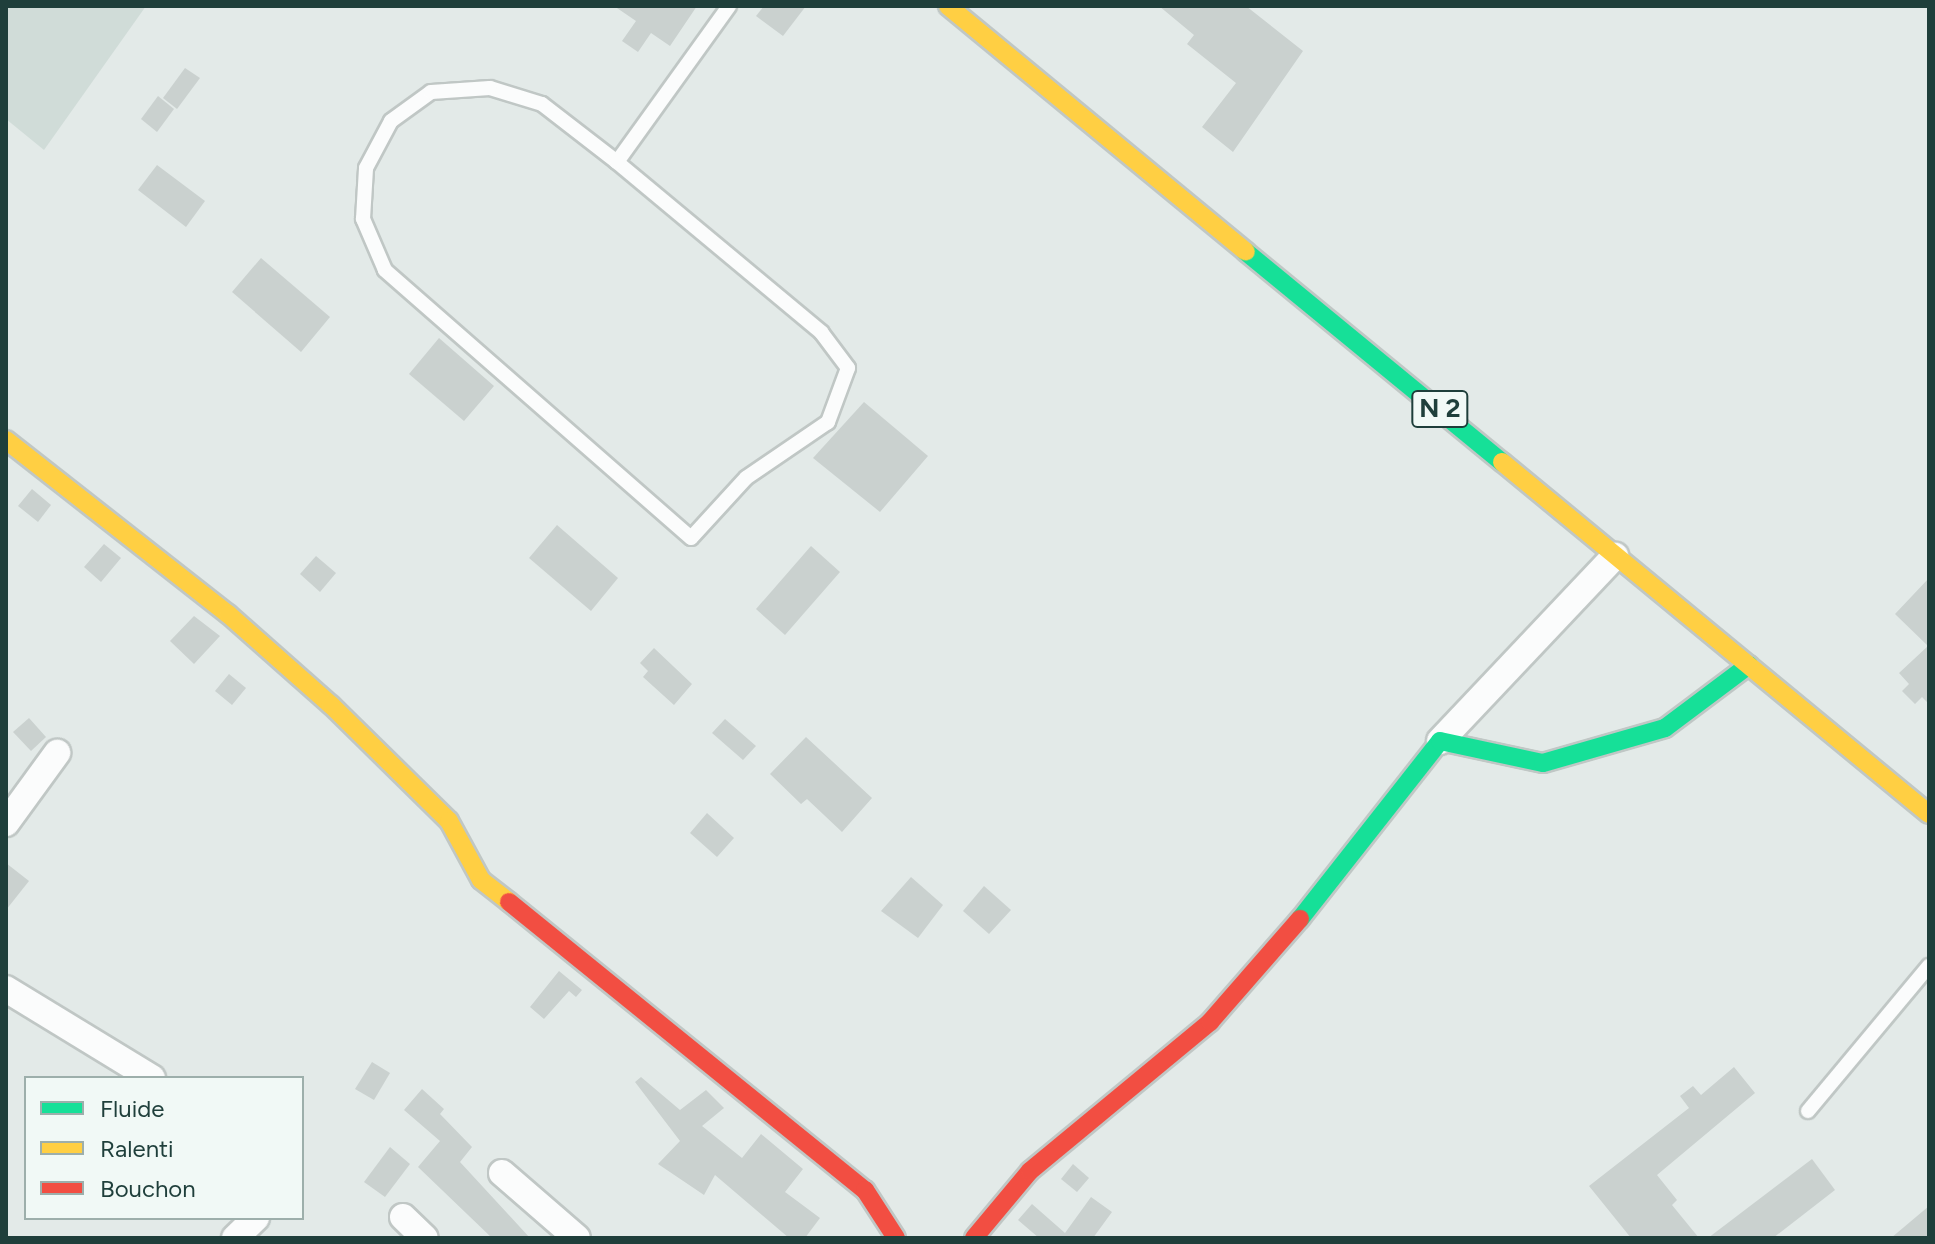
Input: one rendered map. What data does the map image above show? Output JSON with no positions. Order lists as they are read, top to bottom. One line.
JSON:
{"streets":{"street":["N 2"]},"legend":["Fluide","Ralenti","Bouchon"]}
